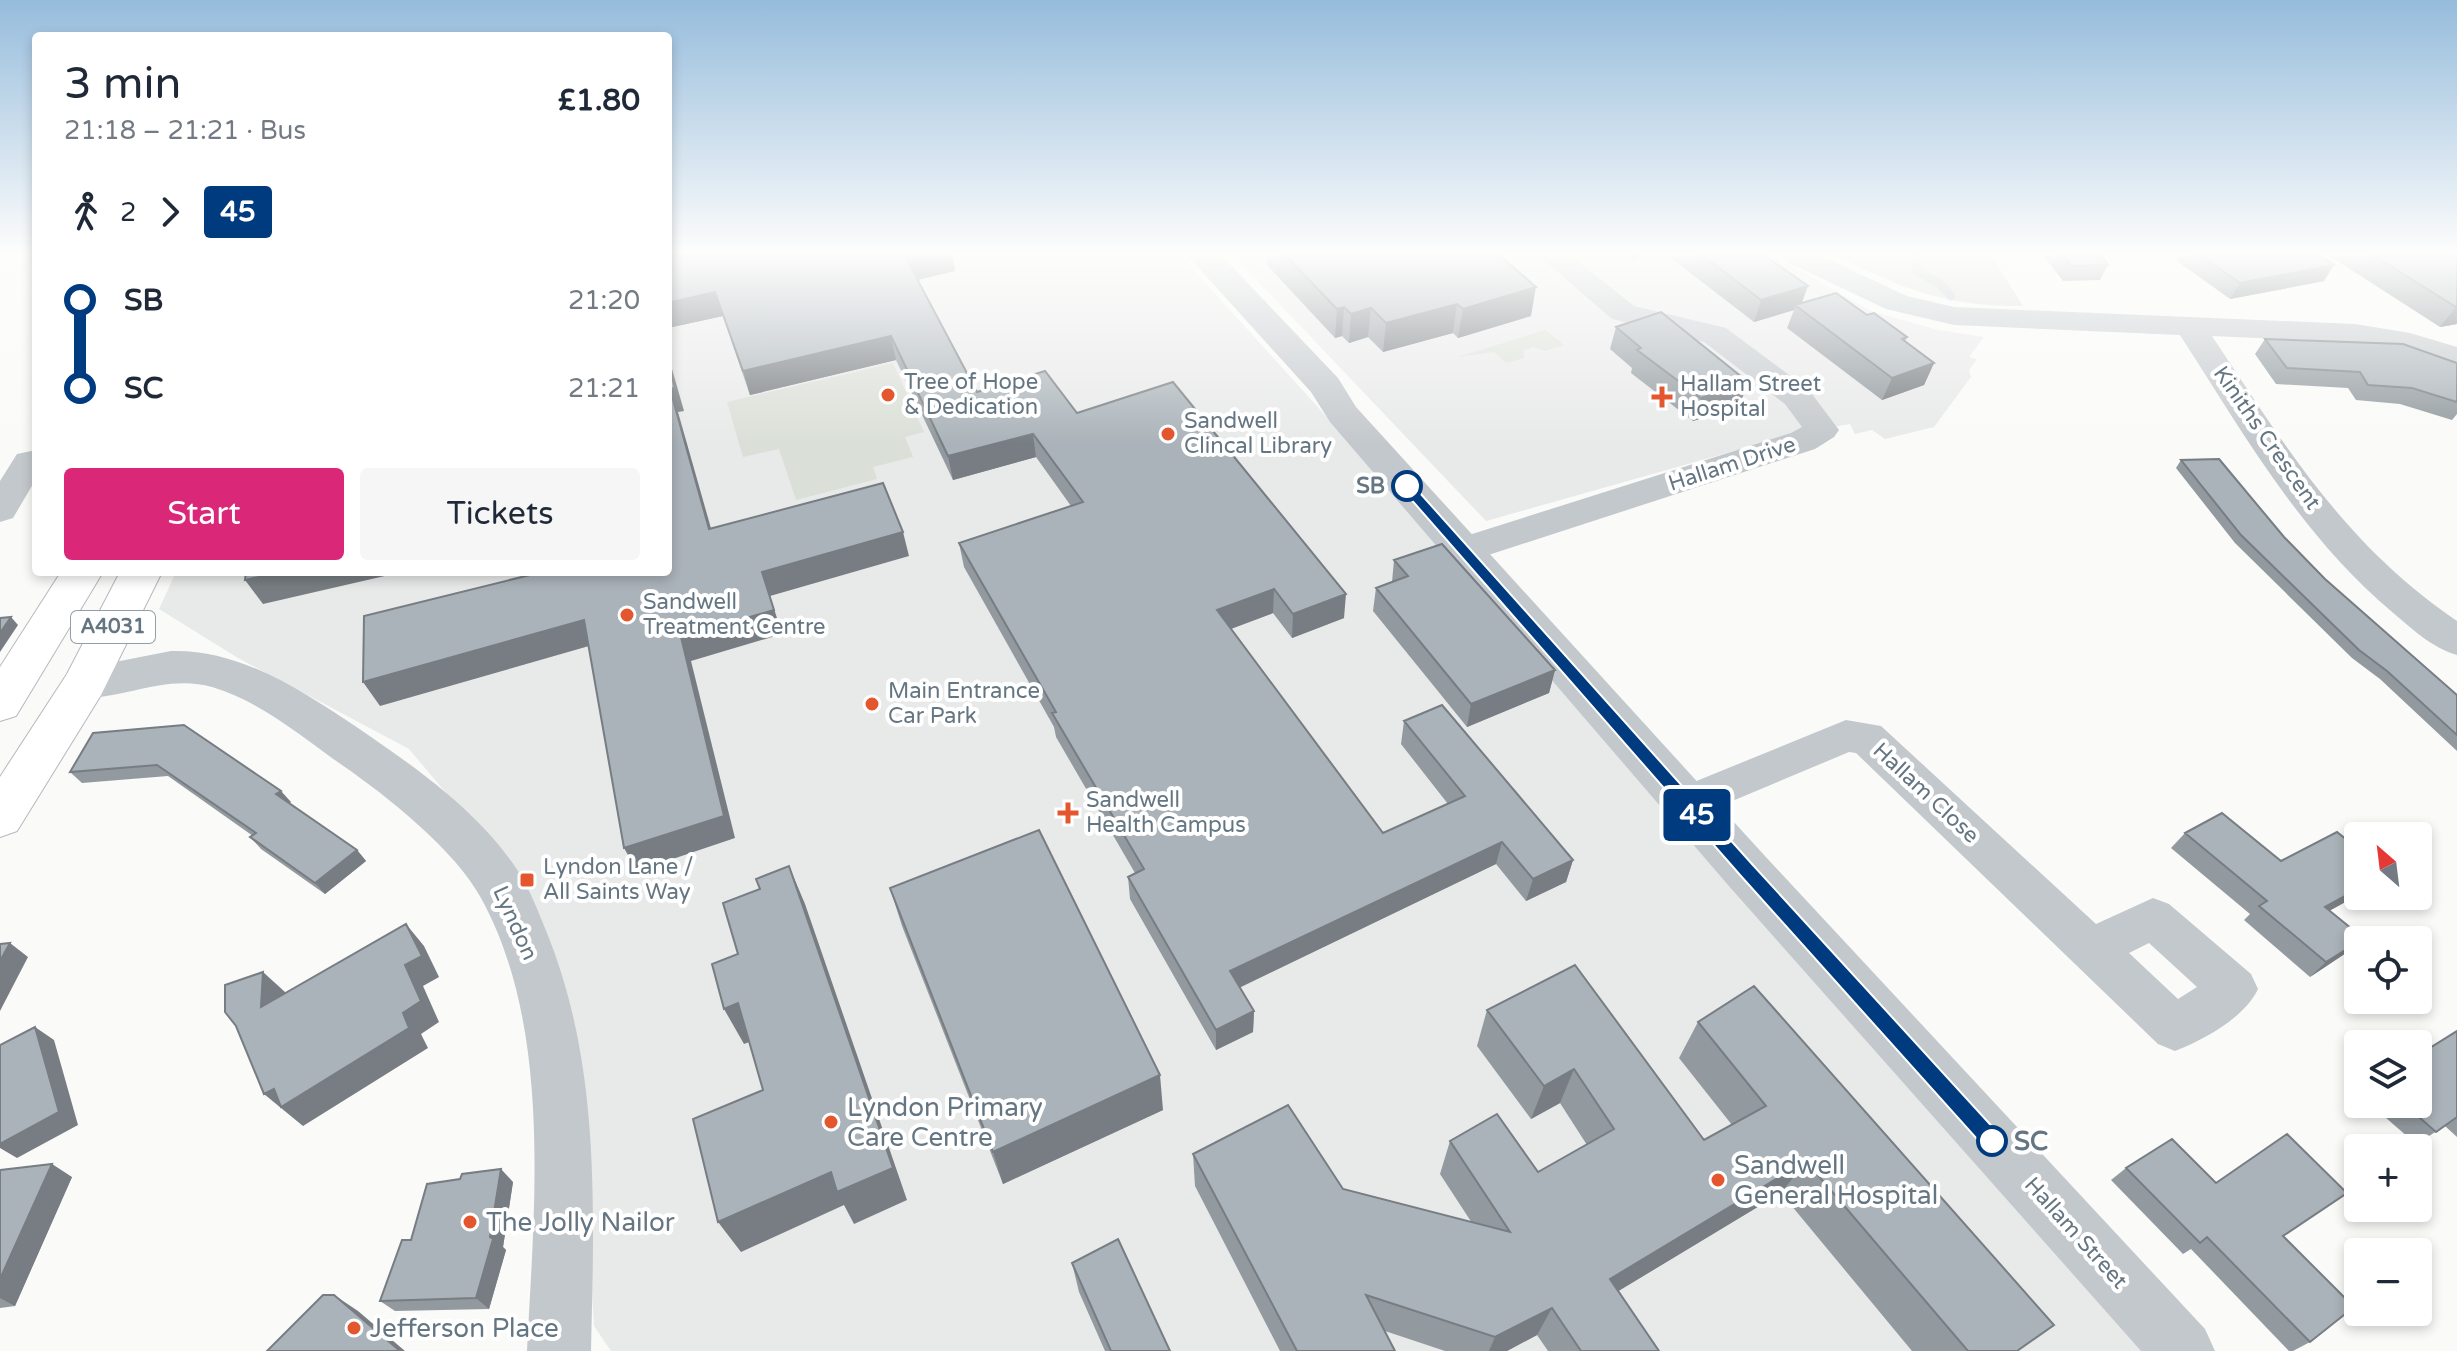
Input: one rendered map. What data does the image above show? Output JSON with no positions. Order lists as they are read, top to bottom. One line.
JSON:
{"streets":{"highway":["A4031"],"street":["Kiniths Crescent","Hallam Drive","Hallam Close","Lyndon","Hallam Street"]},"crossings":[["Hallam Drive","Hallam Street"],["A4031","Lyndon"],["Hallam Close","Hallam Street"]],"places":{"other":["Tree of Hope & Dedication","Sandwell Clincal Library","SB","Sandwell Treatment Centre","Main Entrance Car Park","Lyndon Primary Care Centre","SC","Sandwell General Hospital","The Jolly Nailor","Jefferson Place"],"health":["Hallam Street Hospital","Sandwell Health Campus"],"transit":["Lyndon Lane / All Saints Way"]},"lines":["bus line 45"],"north":"top left","page":{"on_map":"45","heading":["3 min","21:18 – 21:21 · Bus","£1.80"],"legs":["2","45"],"list":[{"name":"SB","value":"21:20"},{"name":"SC","value":"21:21"}],"buttons":["Start","Tickets"],"map_buttons":["+","−"]}}
